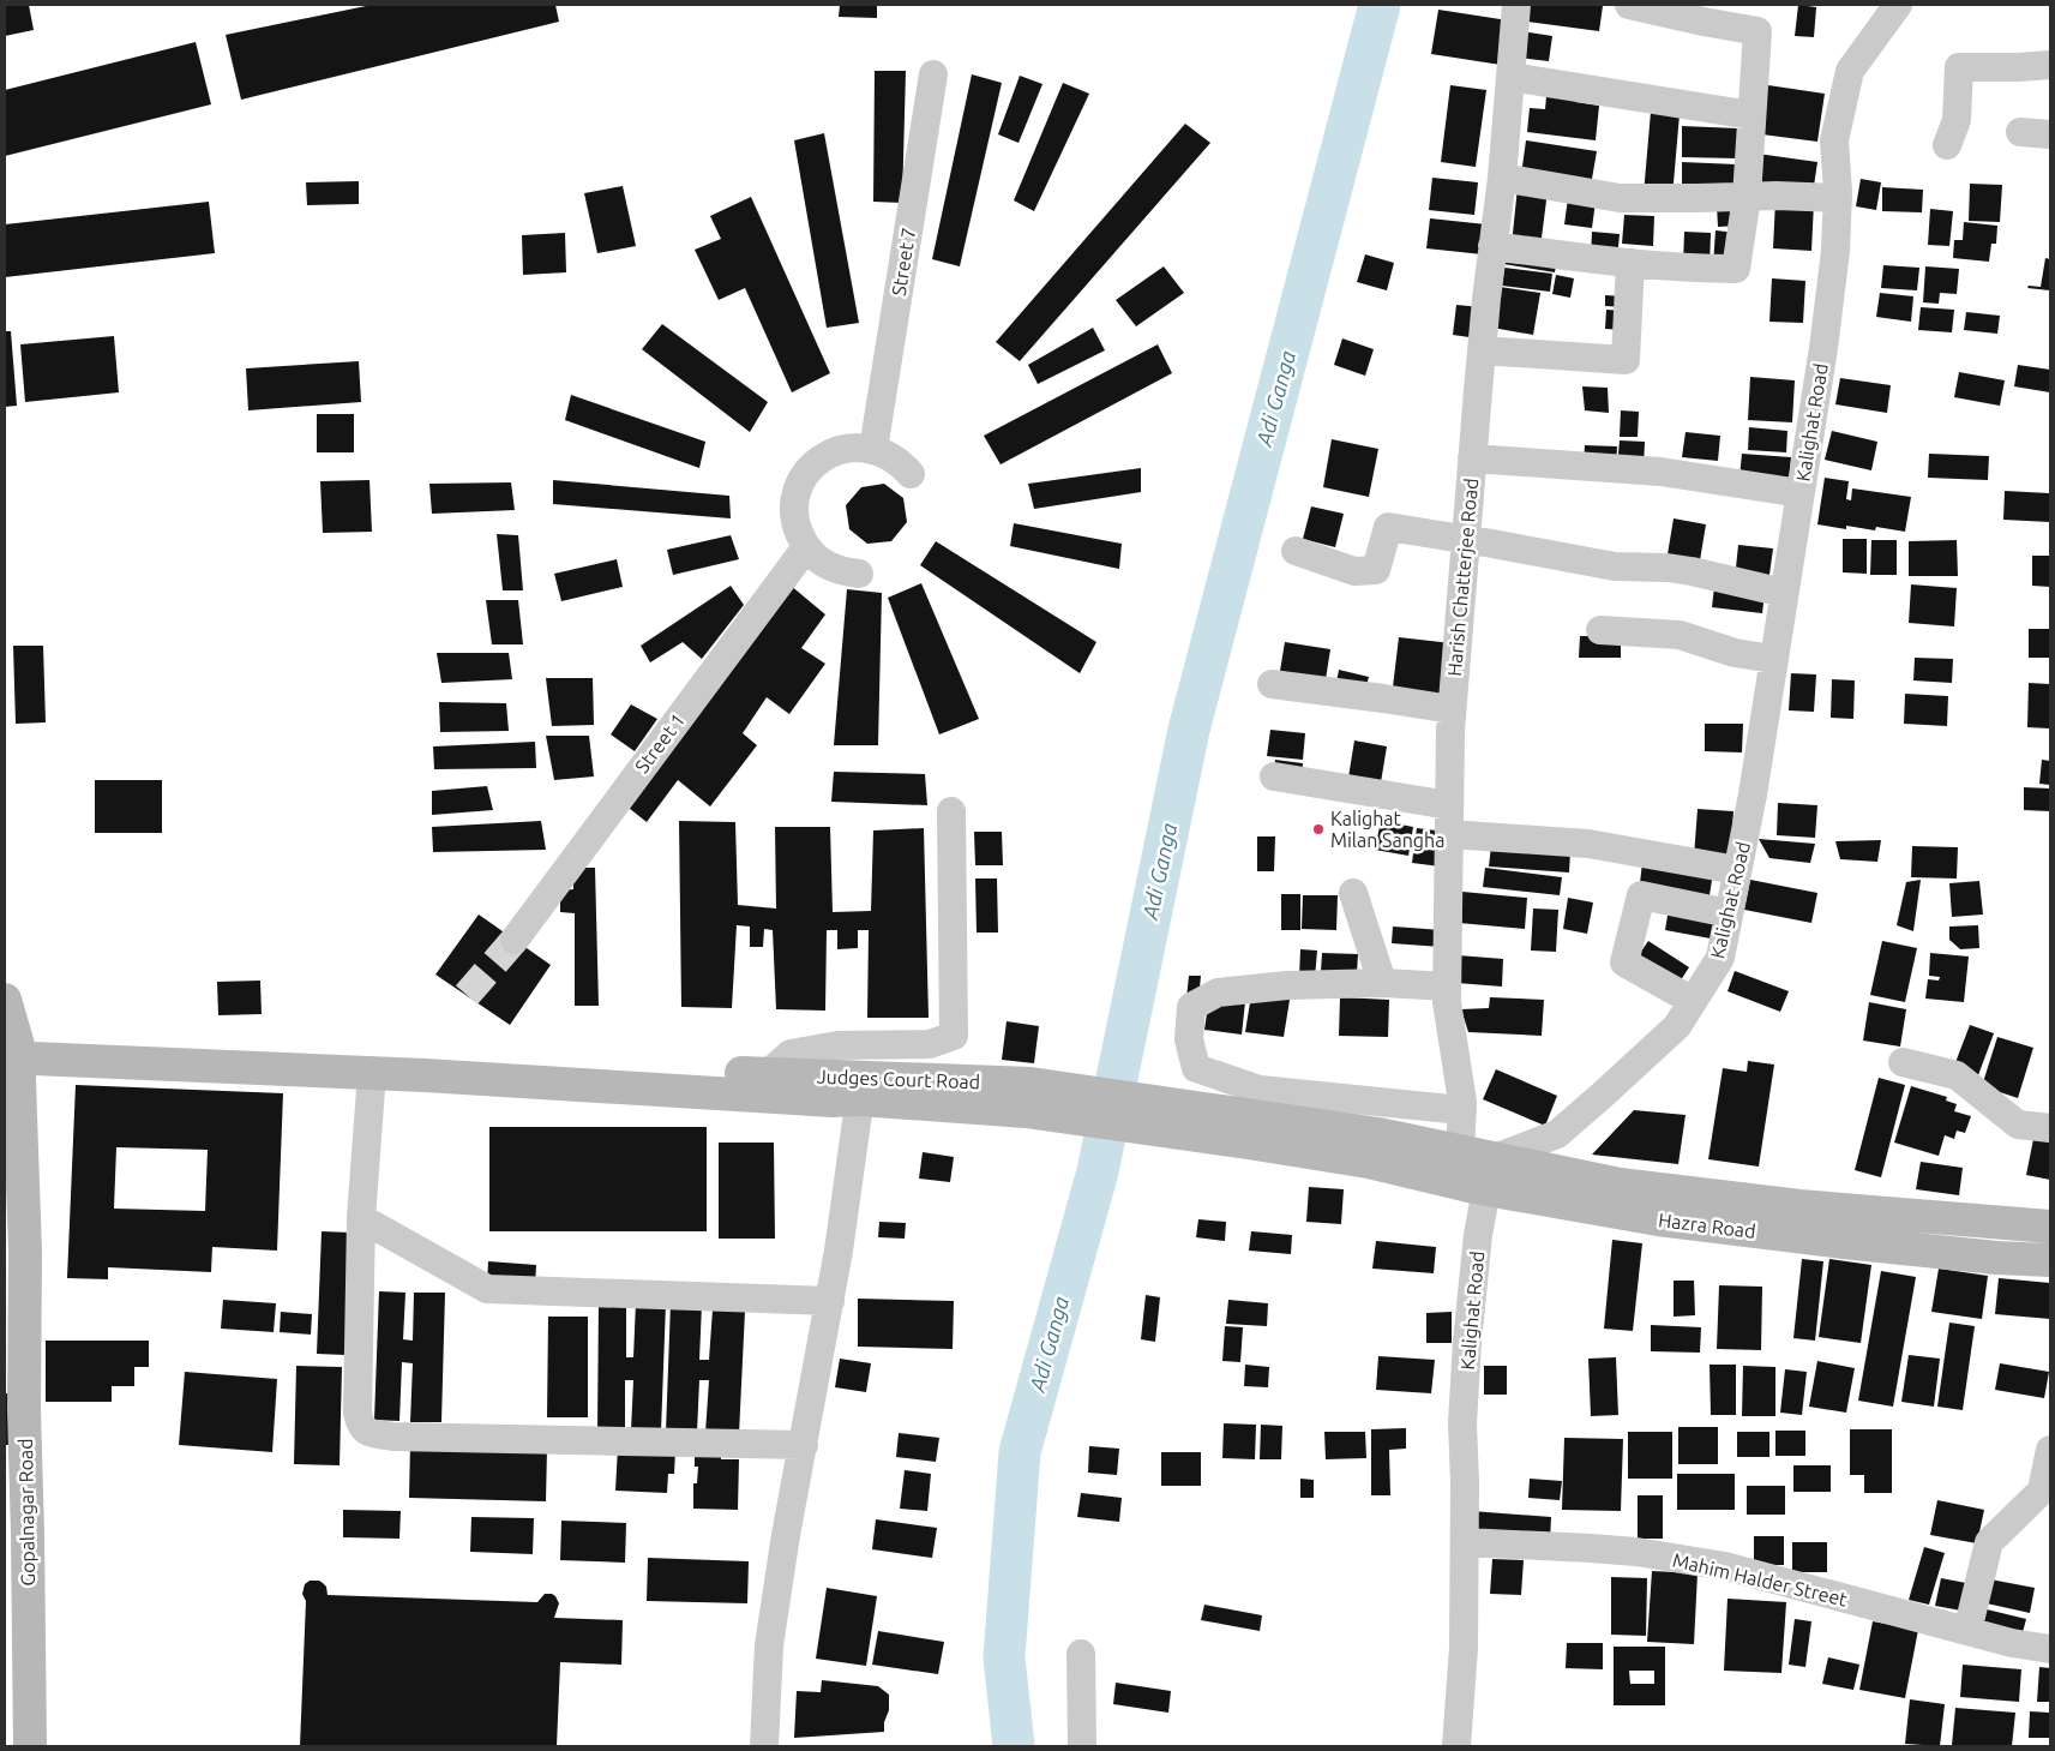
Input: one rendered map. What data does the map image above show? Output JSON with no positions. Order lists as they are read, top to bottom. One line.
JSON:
{"streets":{"main road":["Judges Court Road","Hazra Road","Gopalnagar Road"],"street":["Street 7","Kalighat Road","Harish Chatterjee Road","Street 1","Mahim Halder Street"]},"crossings":[["Kalighat Road","Hazra Road"],["Kalighat Road","Mahim Halder Street"],["Harish Chatterjee Road","Hazra Road"],["Judges Court Road","Hazra Road"],["Judges Court Road","Gopalnagar Road"]],"water":["Adi Ganga"],"places":["Kalighat Milan Sangha"]}
